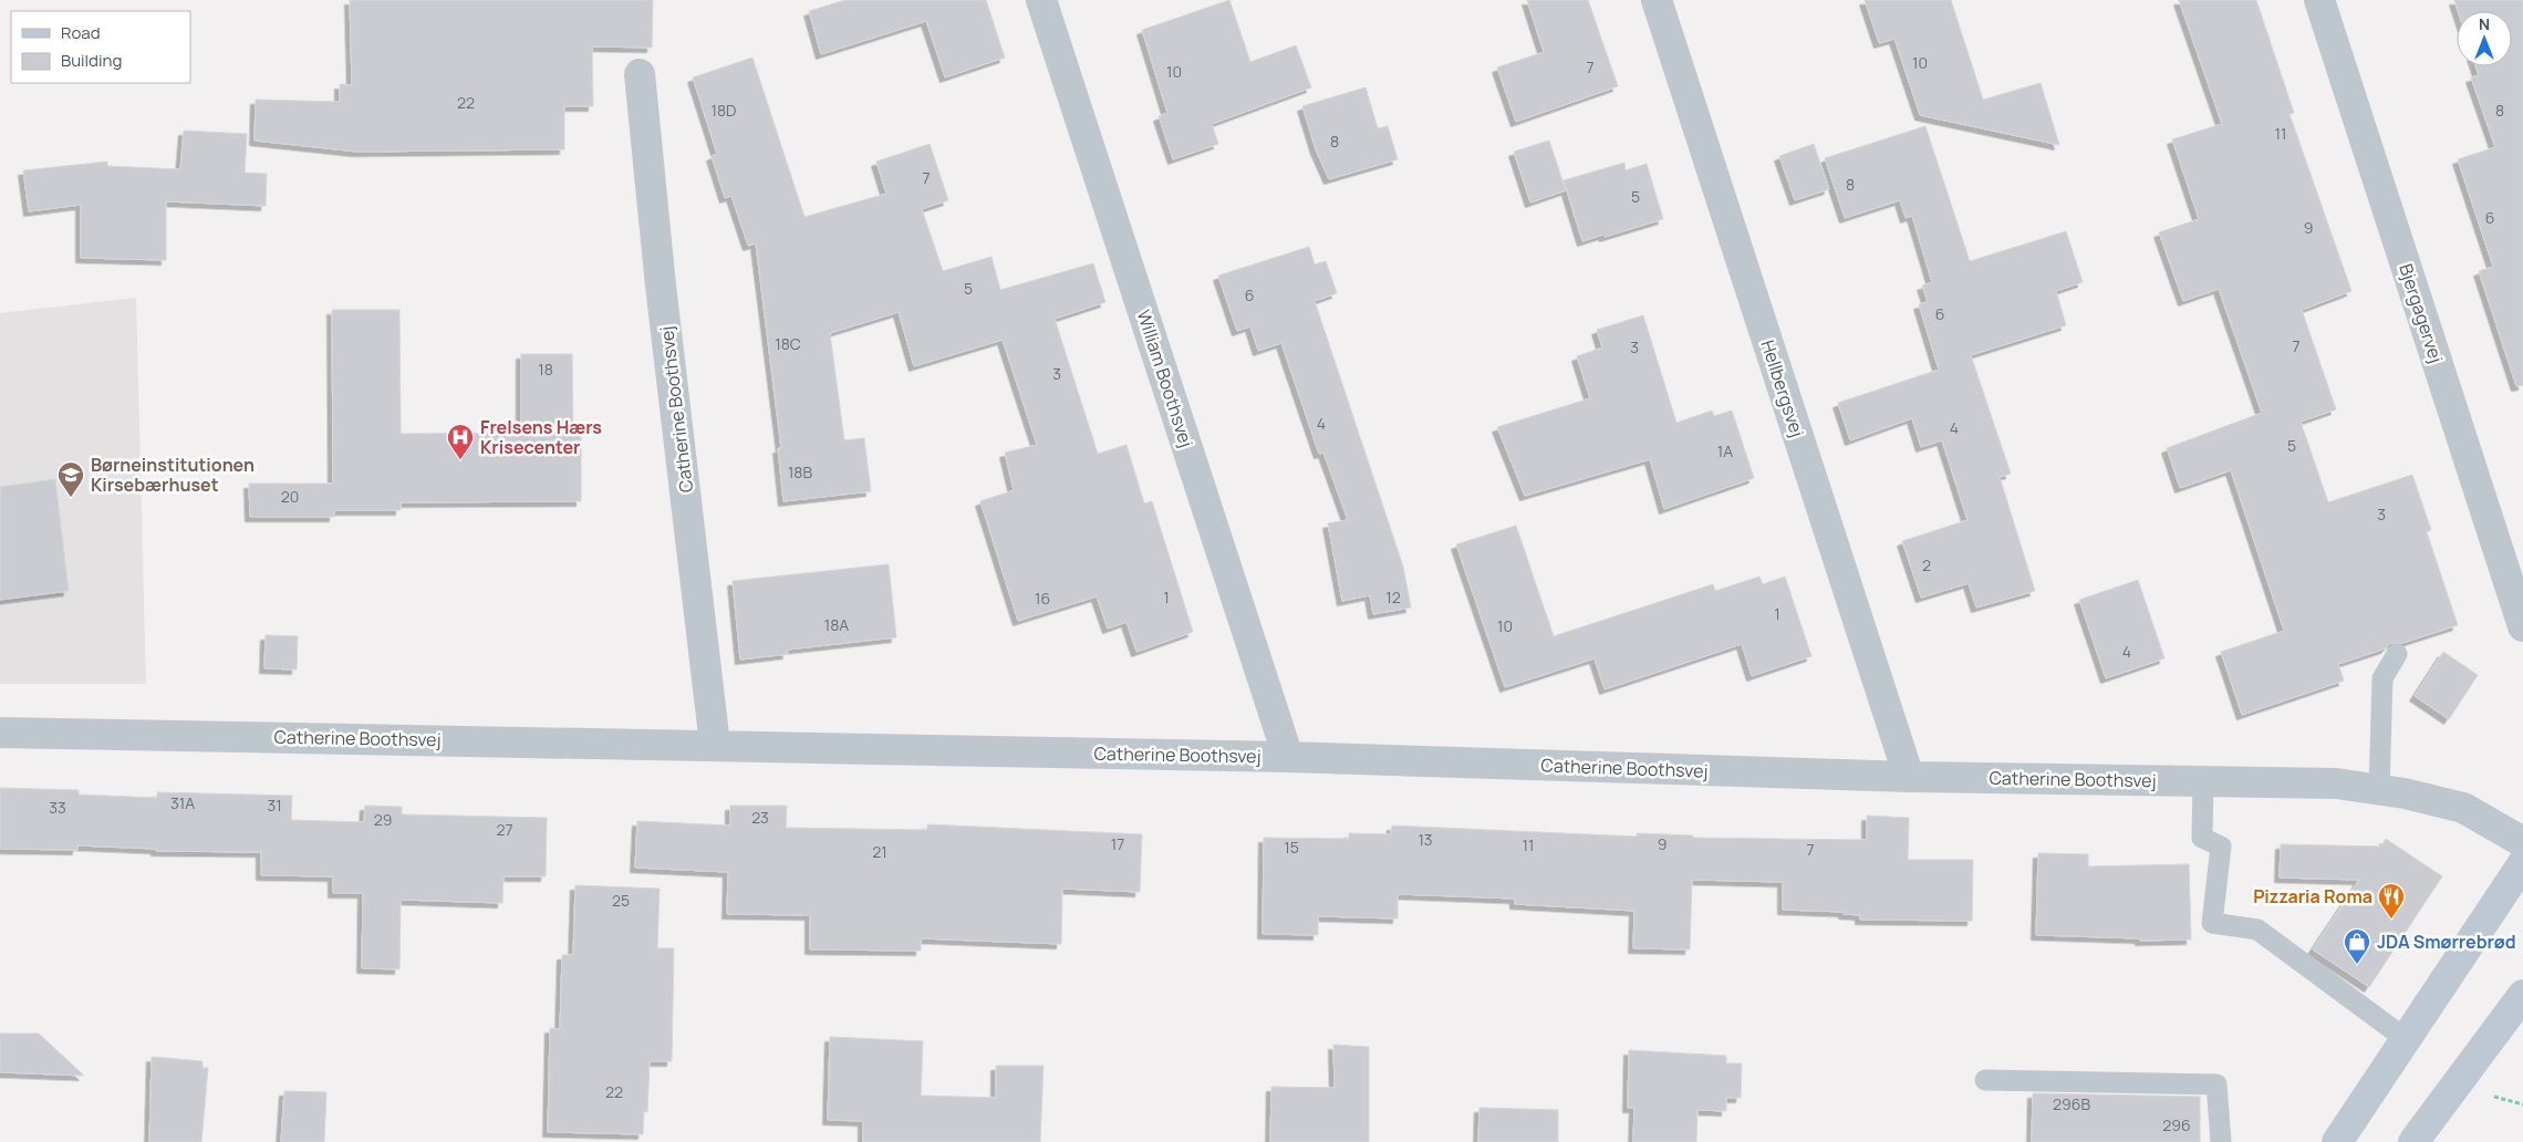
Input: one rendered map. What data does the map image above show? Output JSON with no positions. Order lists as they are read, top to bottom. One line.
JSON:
{"streets":{"street":["Bjergagervej","William Boothsvej","Hellbergsvej","Catherine Boothsvej"]},"crossings":[["William Boothsvej","Catherine Boothsvej"],["Hellbergsvej","Catherine Boothsvej"]],"places":{"hospital":["Frelsens Hærs Krisecenter"],"school or university":["Børneinstitutionen Kirsebærhuset"],"restaurant":["Pizzaria Roma"],"shop":["JDA Smørrebrød"]},"house_numbers":["10","7","10","22","18D","8","11","8","7","8","5","6","9","5","6","6","18C","7","3","18","3","4","4","5","1A","18B","20","3","2","1","12","16","1","18A","10","4","31A","31","33","23","29","27","13","17","9","11","15","7","21","25","22","296B","296"],"legend":["Road","Building"],"north":"top"}
